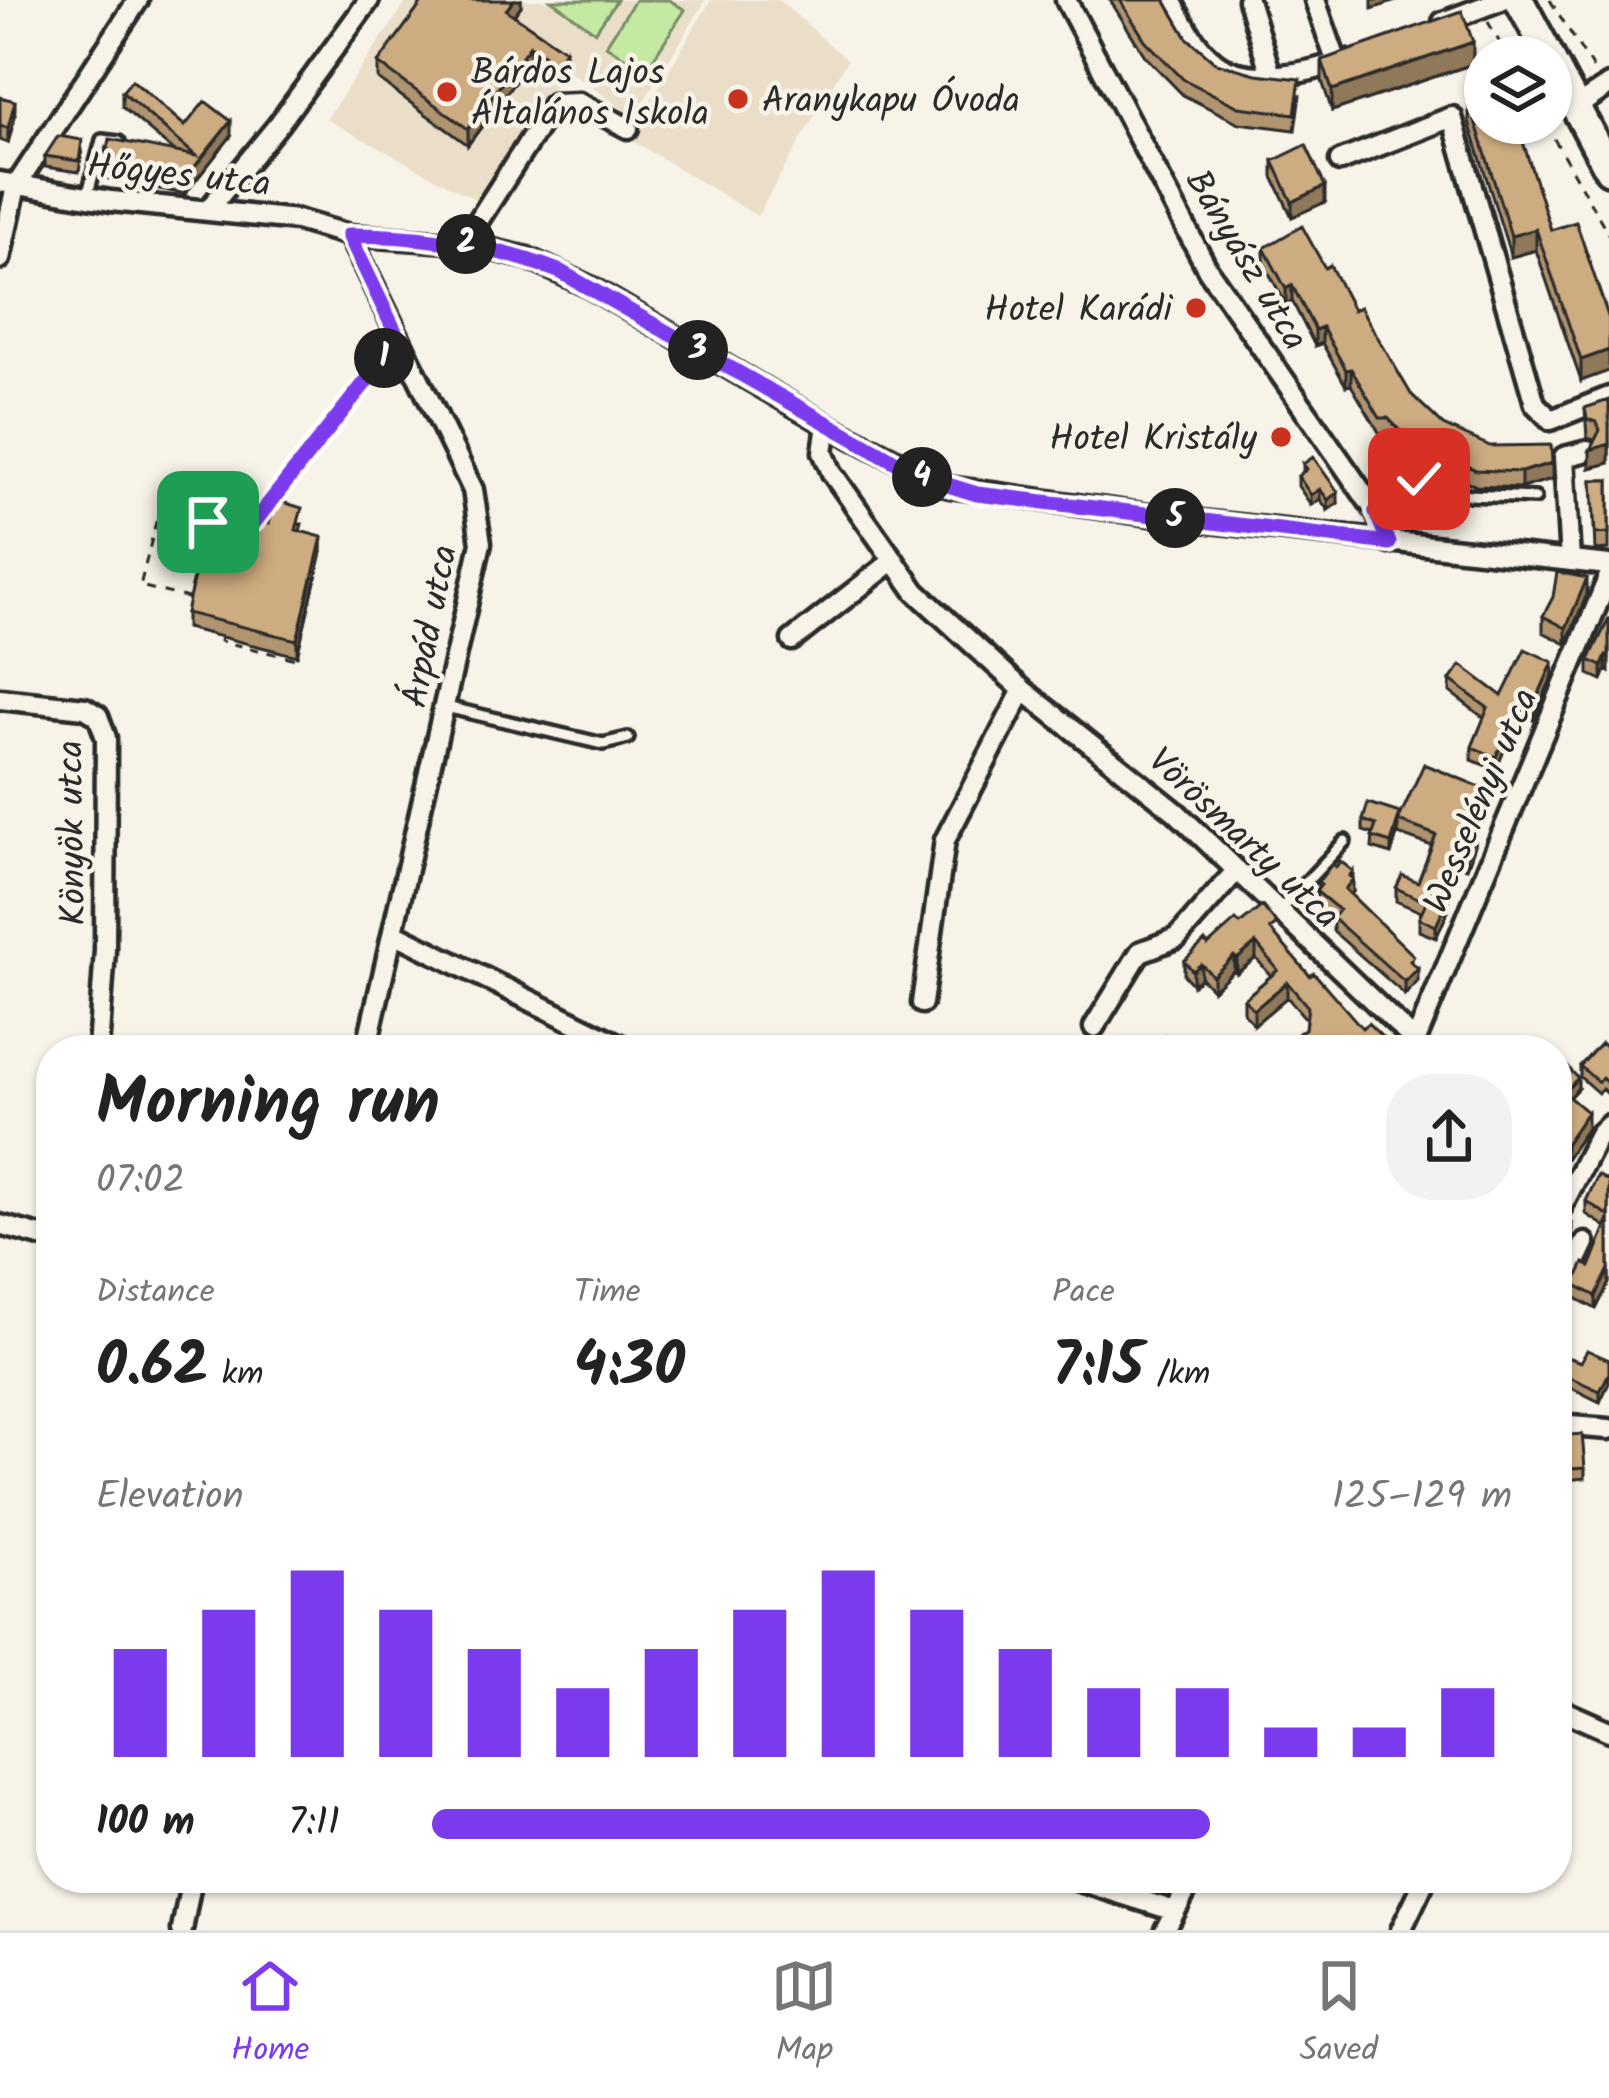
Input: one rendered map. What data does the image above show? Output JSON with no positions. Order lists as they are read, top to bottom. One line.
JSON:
{"streets":{"street":["Hőgyes utca","Bányász utca","Árpád utca","Wesselényi utca","Könyök utca","Vörösmarty utca"]},"crossings":[["Hőgyes utca","Bányász utca"],["Hőgyes utca","Árpád utca"],["Hőgyes utca","Vörösmarty utca"]],"places":["Bárdos Lajos Általános Iskola","Aranykapu Óvoda","Hotel Karádi","Hotel Kristály"],"page":{"pins":["2","3","1","4","5"],"heading":["Morning run","07:02"],"stats":[["Distance","0.62 km"],["Time","4:30"],["Pace","7:15 /km"]],"chart":["Elevation","125–129 m"],"list":[{"name":"100 m","note":"7:11"}],"tabs":["Home","Map","Saved"]}}
